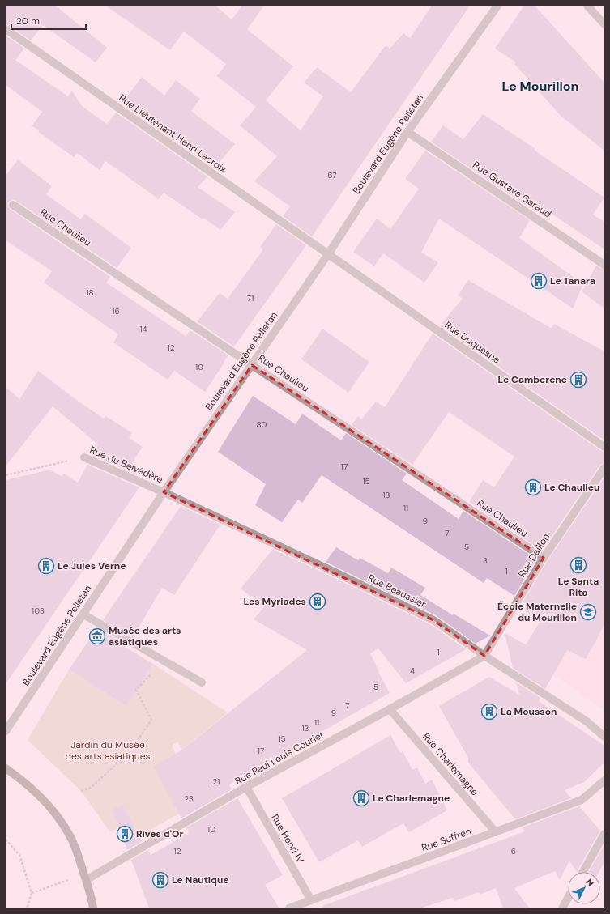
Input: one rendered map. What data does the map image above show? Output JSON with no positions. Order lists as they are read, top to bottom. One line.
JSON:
{"streets":{"street":["Rue Lieutenant Henri Lacroix","Boulevard Eugène Pelletan","Rue Gustave Garaud","Rue Chaulieu","Rue Duquesne","Rue du Belvédère","Rue Daillon","Rue Beaussier","Rue Paul Louis Courier","Rue Charlemagne","Rue Henri IV","Rue Suffren"]},"crossings":[["Rue Lieutenant Henri Lacroix","Boulevard Eugène Pelletan"],["Rue Lieutenant Henri Lacroix","Rue Duquesne"],["Boulevard Eugène Pelletan","Rue Gustave Garaud"],["Boulevard Eugène Pelletan","Rue Chaulieu"],["Boulevard Eugène Pelletan","Rue Duquesne"],["Boulevard Eugène Pelletan","Rue du Belvédère"],["Boulevard Eugène Pelletan","Rue Beaussier"],["Rue Chaulieu","Rue Daillon"],["Rue du Belvédère","Rue Beaussier"],["Rue Daillon","Rue Beaussier"],["Rue Daillon","Rue Paul Louis Courier"],["Rue Beaussier","Rue Paul Louis Courier"],["Rue Paul Louis Courier","Rue Charlemagne"],["Rue Paul Louis Courier","Rue Henri IV"],["Rue Charlemagne","Rue Suffren"],["Rue Henri IV","Rue Suffren"]],"districts":["Le Mourillon"],"parks":["Jardin du Musée des arts asiatiques"],"places":{"building":["Le Tanara","Le Camberene","Le Chaulieu","Le Santa Rita","Le Jules Verne","Les Myriades","La Mousson","Le Charlemagne","Rives d'Or","Le Nautique"],"school or university":["École Maternelle du Mourillon"],"museum":["Musée des arts asiatiques"]},"house_numbers":["67","18","71","16","14","12","10","80","17","15","13","11","9","7","5","3","1","103","1","4","5","7","9","11","13","15","17","21","23","10","12","6"],"scale_bar":"20 m","north":"top right"}
